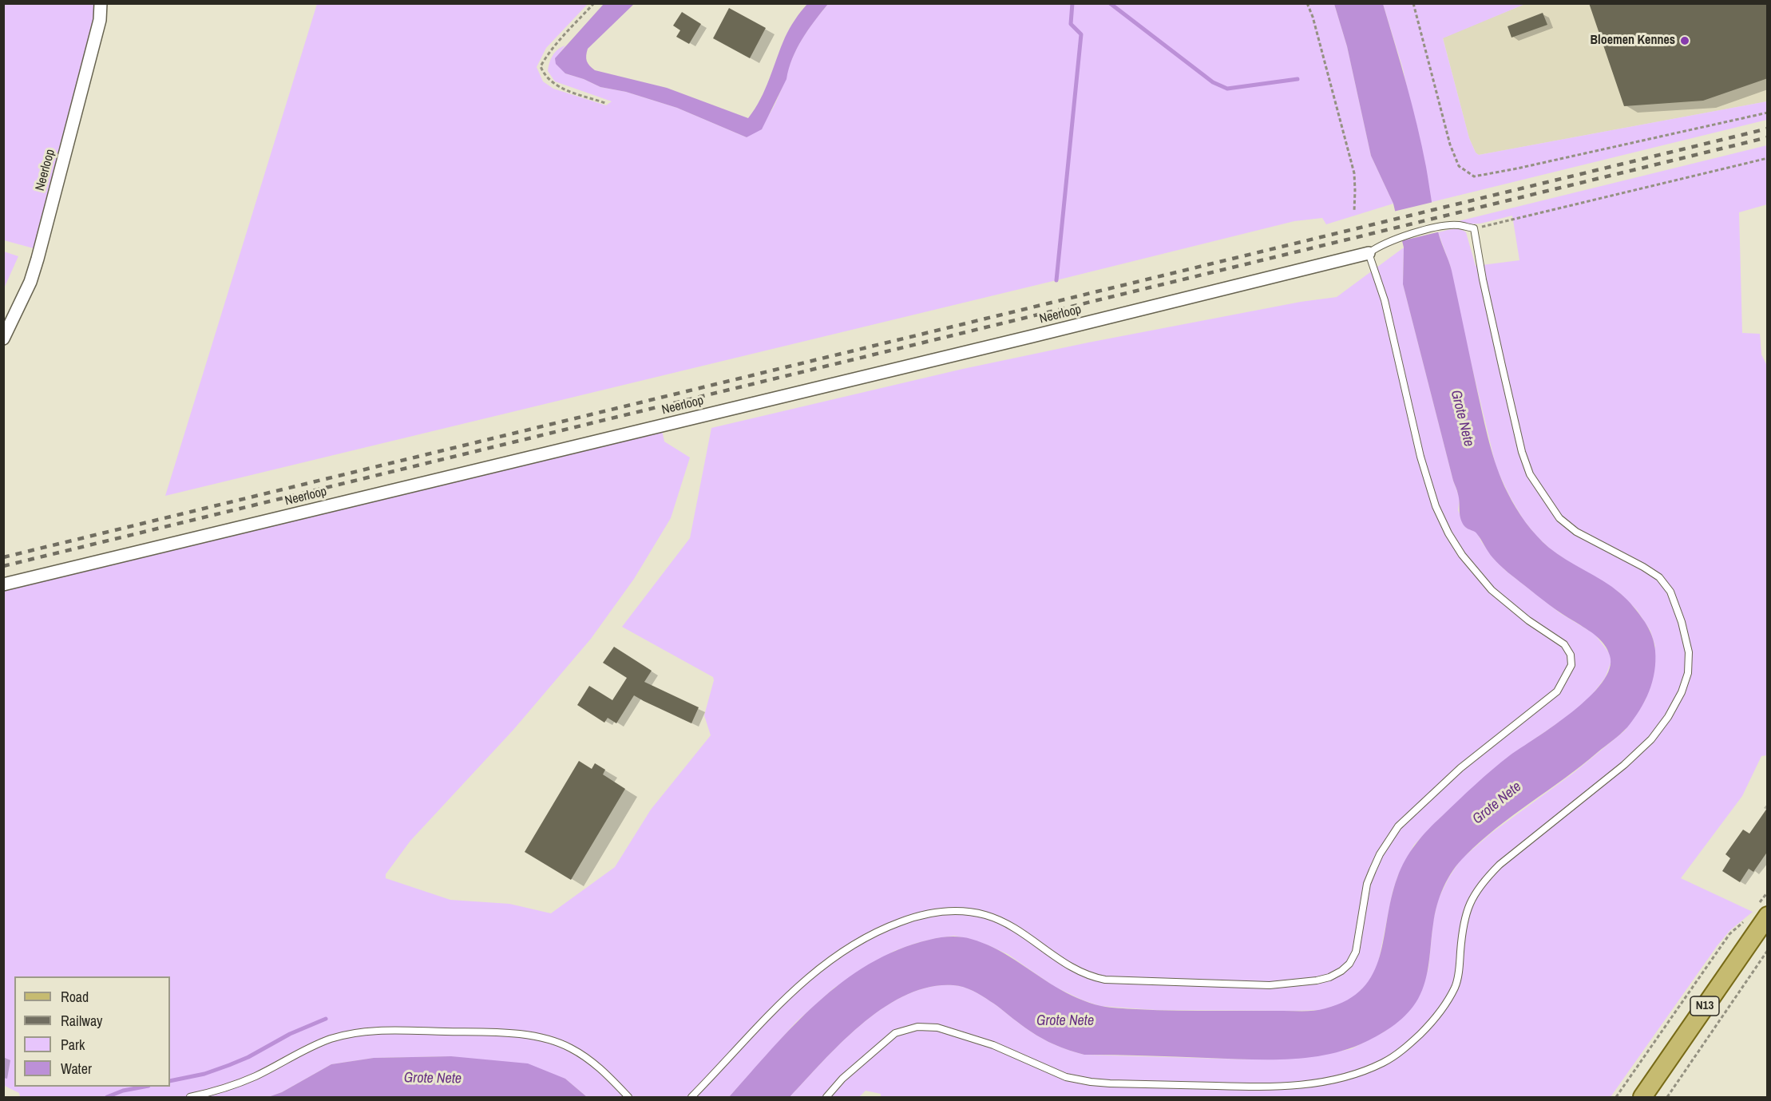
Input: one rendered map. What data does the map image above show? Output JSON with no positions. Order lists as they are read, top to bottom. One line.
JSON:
{"streets":{"main road":["N13"],"street":["Neerloop"]},"water":["Grote Nete"],"places":["Bloemen Kennes"],"legend":["Road","Railway","Park","Water"]}
